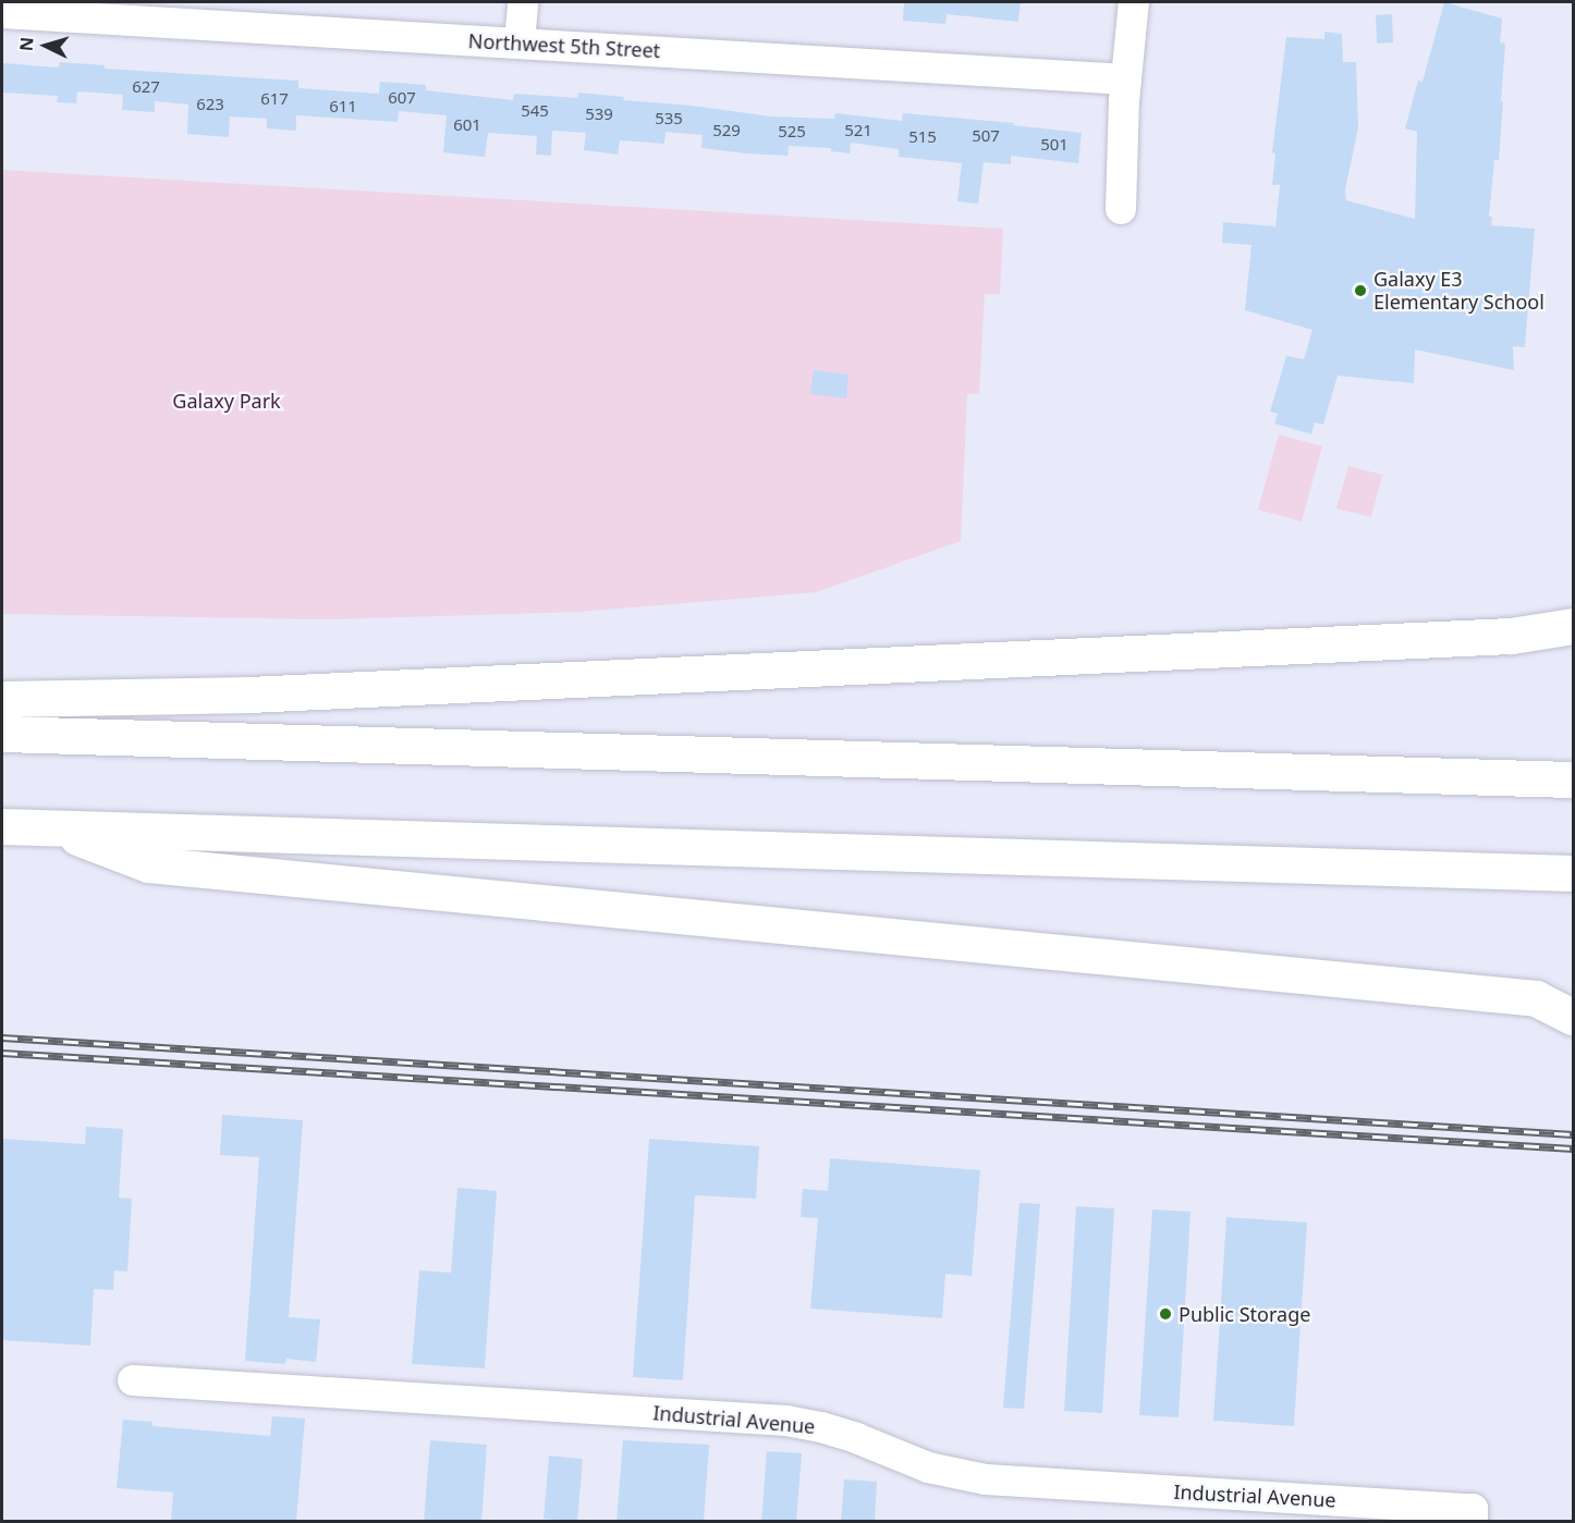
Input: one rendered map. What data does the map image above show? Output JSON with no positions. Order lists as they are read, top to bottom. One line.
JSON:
{"streets":{"street":["Northwest 5th Street","Industrial Avenue"]},"parks":["Galaxy Park"],"places":["Galaxy E3 Elementary School","Public Storage"],"house_numbers":["627","607","617","623","611","545","539","535","601","529","521","525","507","515","501"],"north":"left"}
